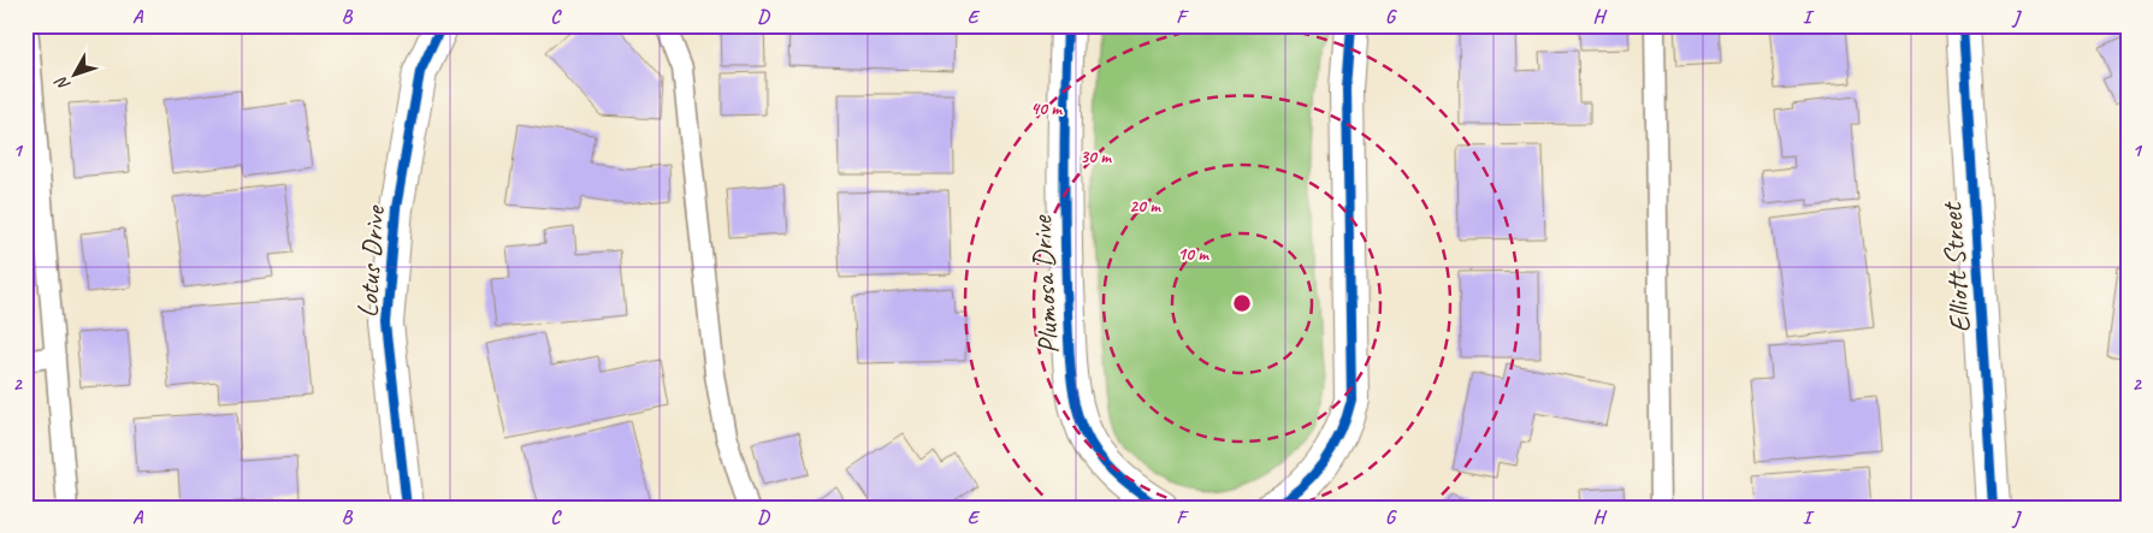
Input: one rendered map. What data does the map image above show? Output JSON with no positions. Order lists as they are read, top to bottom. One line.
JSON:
{"streets":{"street":["Lotus Drive","Elliott Street","Plumosa Drive"]},"north":"bottom left","grid":{"columns":["A","B","C","D","E","F","G","H","I","J"],"rows":["1","2"]},"rings":["40 m","30 m","20 m","10 m"]}
